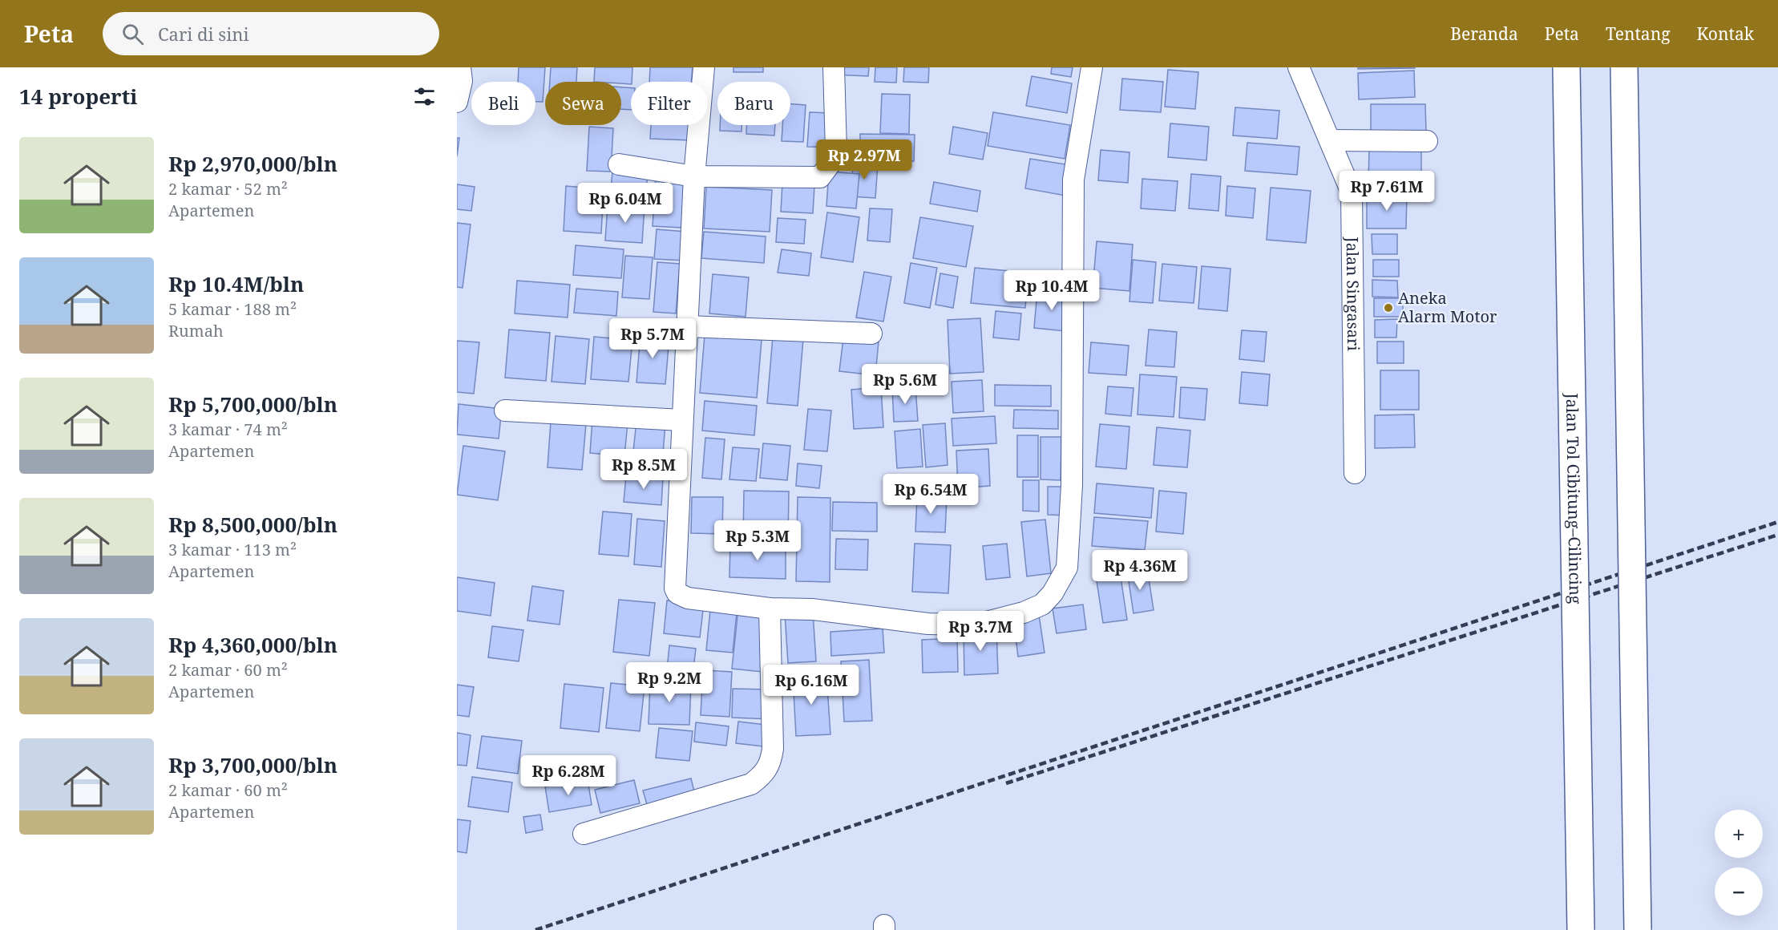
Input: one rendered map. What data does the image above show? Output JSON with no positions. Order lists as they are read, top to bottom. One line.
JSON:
{"streets":{"highway":["Jalan Tol Cibitung–Cilincing"],"street":["Jalan Singasari"]},"places":["Aneka Alarm Motor"],"page":{"header":"Peta","search":"Cari di sini","nav":["Beranda","Peta","Tentang","Kontak"],"heading":"14 properti","chip":["Beli","Sewa","Filter","Baru"],"list":[{"name":"Rp 2,970,000/bln","note":"2 kamar · 52 m² · Apartemen"},{"name":"Rp 10.4M/bln","note":"5 kamar · 188 m² · Rumah"},{"name":"Rp 5,700,000/bln","note":"3 kamar · 74 m² · Apartemen"},{"name":"Rp 8,500,000/bln","note":"3 kamar · 113 m² · Apartemen"},{"name":"Rp 4,360,000/bln","note":"2 kamar · 60 m² · Apartemen"},{"name":"Rp 3,700,000/bln","note":"2 kamar · 60 m² · Apartemen"}],"price":["Rp 2.97M","Rp 7.61M","Rp 6.04M","Rp 10.4M","Rp 5.7M","Rp 5.6M","Rp 8.5M","Rp 6.54M","Rp 5.3M","Rp 4.36M","Rp 3.7M","Rp 9.2M","Rp 6.16M","Rp 6.28M"],"map_buttons":["+","−"]}}
